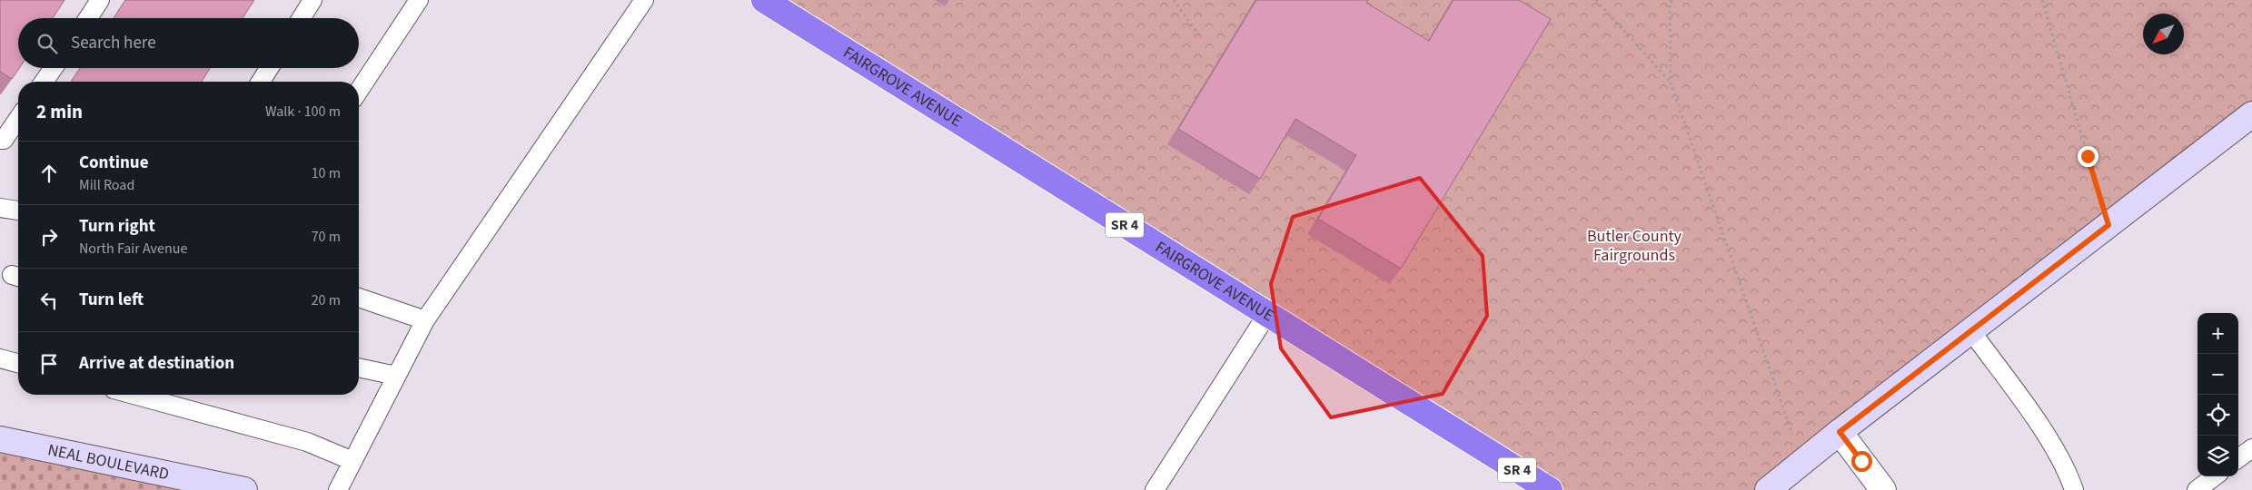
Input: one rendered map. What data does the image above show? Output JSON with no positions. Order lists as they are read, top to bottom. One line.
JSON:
{"streets":{"highway":["FAIRGROVE AVENUE","SR 4"],"street":["NEAL BOULEVARD"]},"parks":["Butler County Fairgrounds"],"north":"bottom left","page":{"search":"Search here","heading":["2 min","Walk · 100 m"],"list":[["Continue","Mill Road","10 m"],["Turn right","North Fair Avenue","70 m"],["Turn left","20 m"],"Arrive at destination"],"map_buttons":["+","−"]}}
